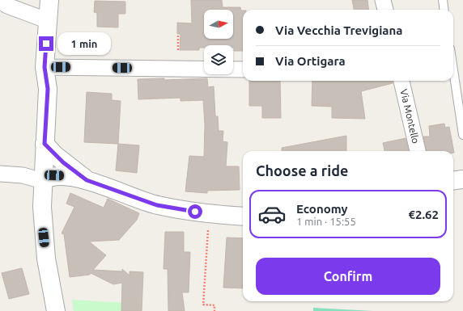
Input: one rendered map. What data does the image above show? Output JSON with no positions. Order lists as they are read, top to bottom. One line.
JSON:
{"streets":{"street":["Via Montello"]},"north":"right","page":{"banner":["Via Vecchia Trevigiana","Via Ortigara"],"bubble":"1 min","heading":"Choose a ride","list":[{"name":"Economy","note":"1 min · 15:55","value":"€2.62"}],"buttons":"Confirm"}}
